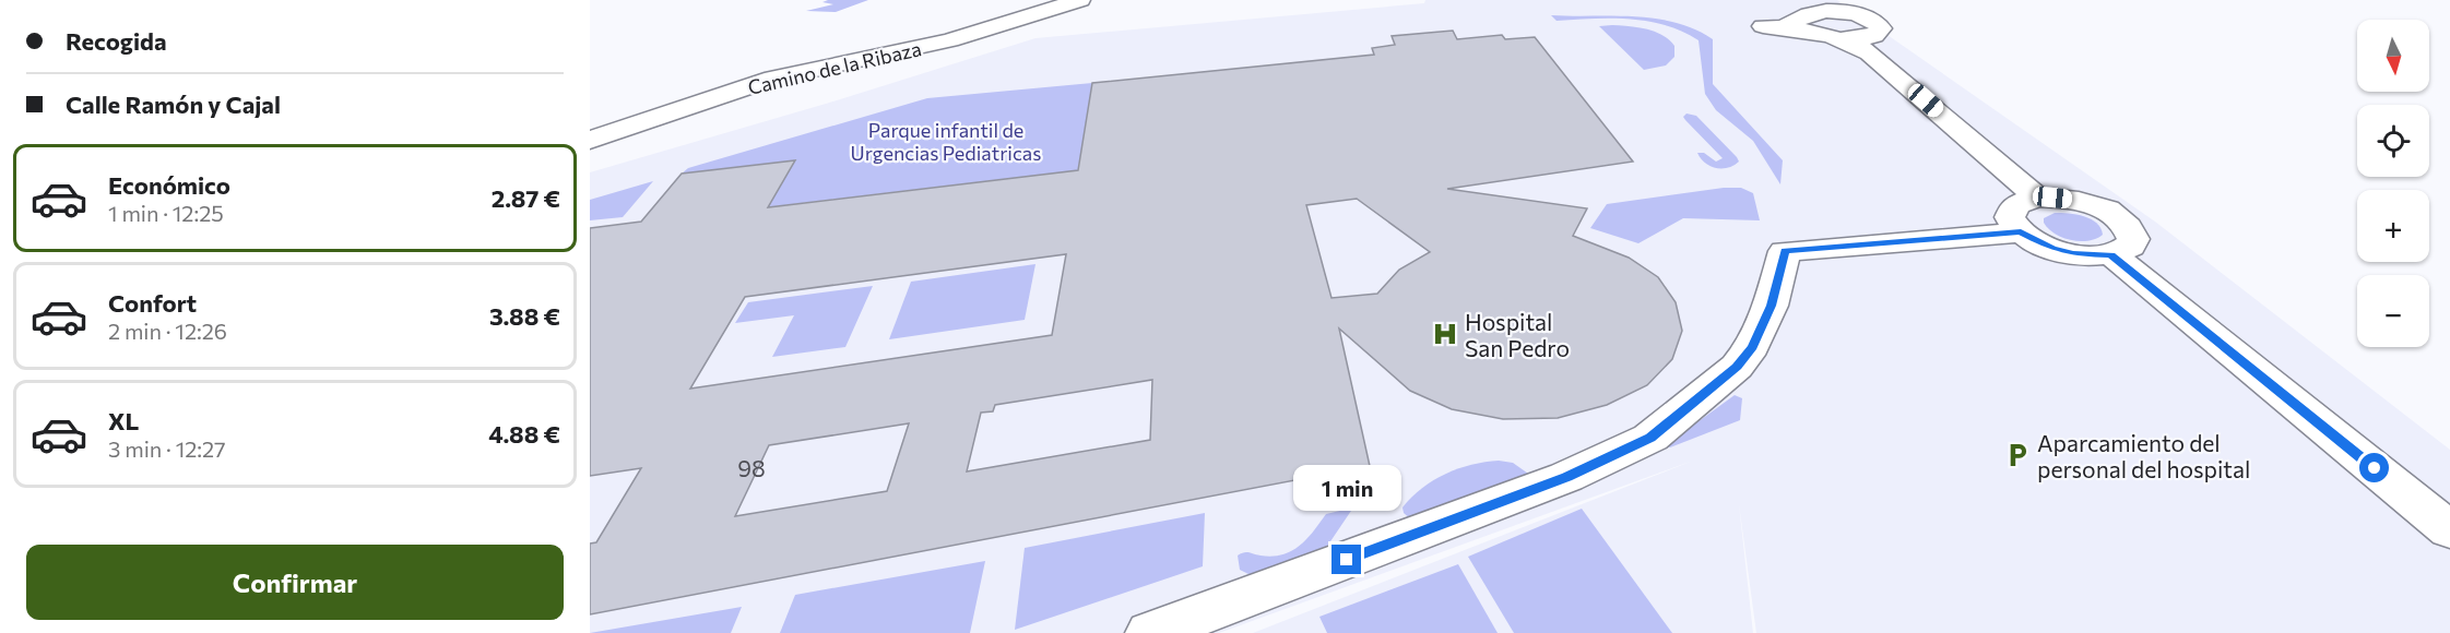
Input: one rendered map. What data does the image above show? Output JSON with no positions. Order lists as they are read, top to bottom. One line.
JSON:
{"streets":{"street":["Camino de la Ribaza"]},"parks":["Parque infantil de Urgencias Pediatricas"],"places":{"hospital":["Hospital San Pedro"],"parking":["Aparcamiento del personal del hospital"]},"house_numbers":["98"],"north":"bottom","page":{"banner":["Recogida","Calle Ramón y Cajal"],"map_buttons":["+","−"],"list":[{"name":"Económico","note":"1 min · 12:25","value":"2.87 €"},{"name":"Confort","note":"2 min · 12:26","value":"3.88 €"},{"name":"XL","note":"3 min · 12:27","value":"4.88 €"}],"bubble":"1 min","buttons":"Confirmar"}}
